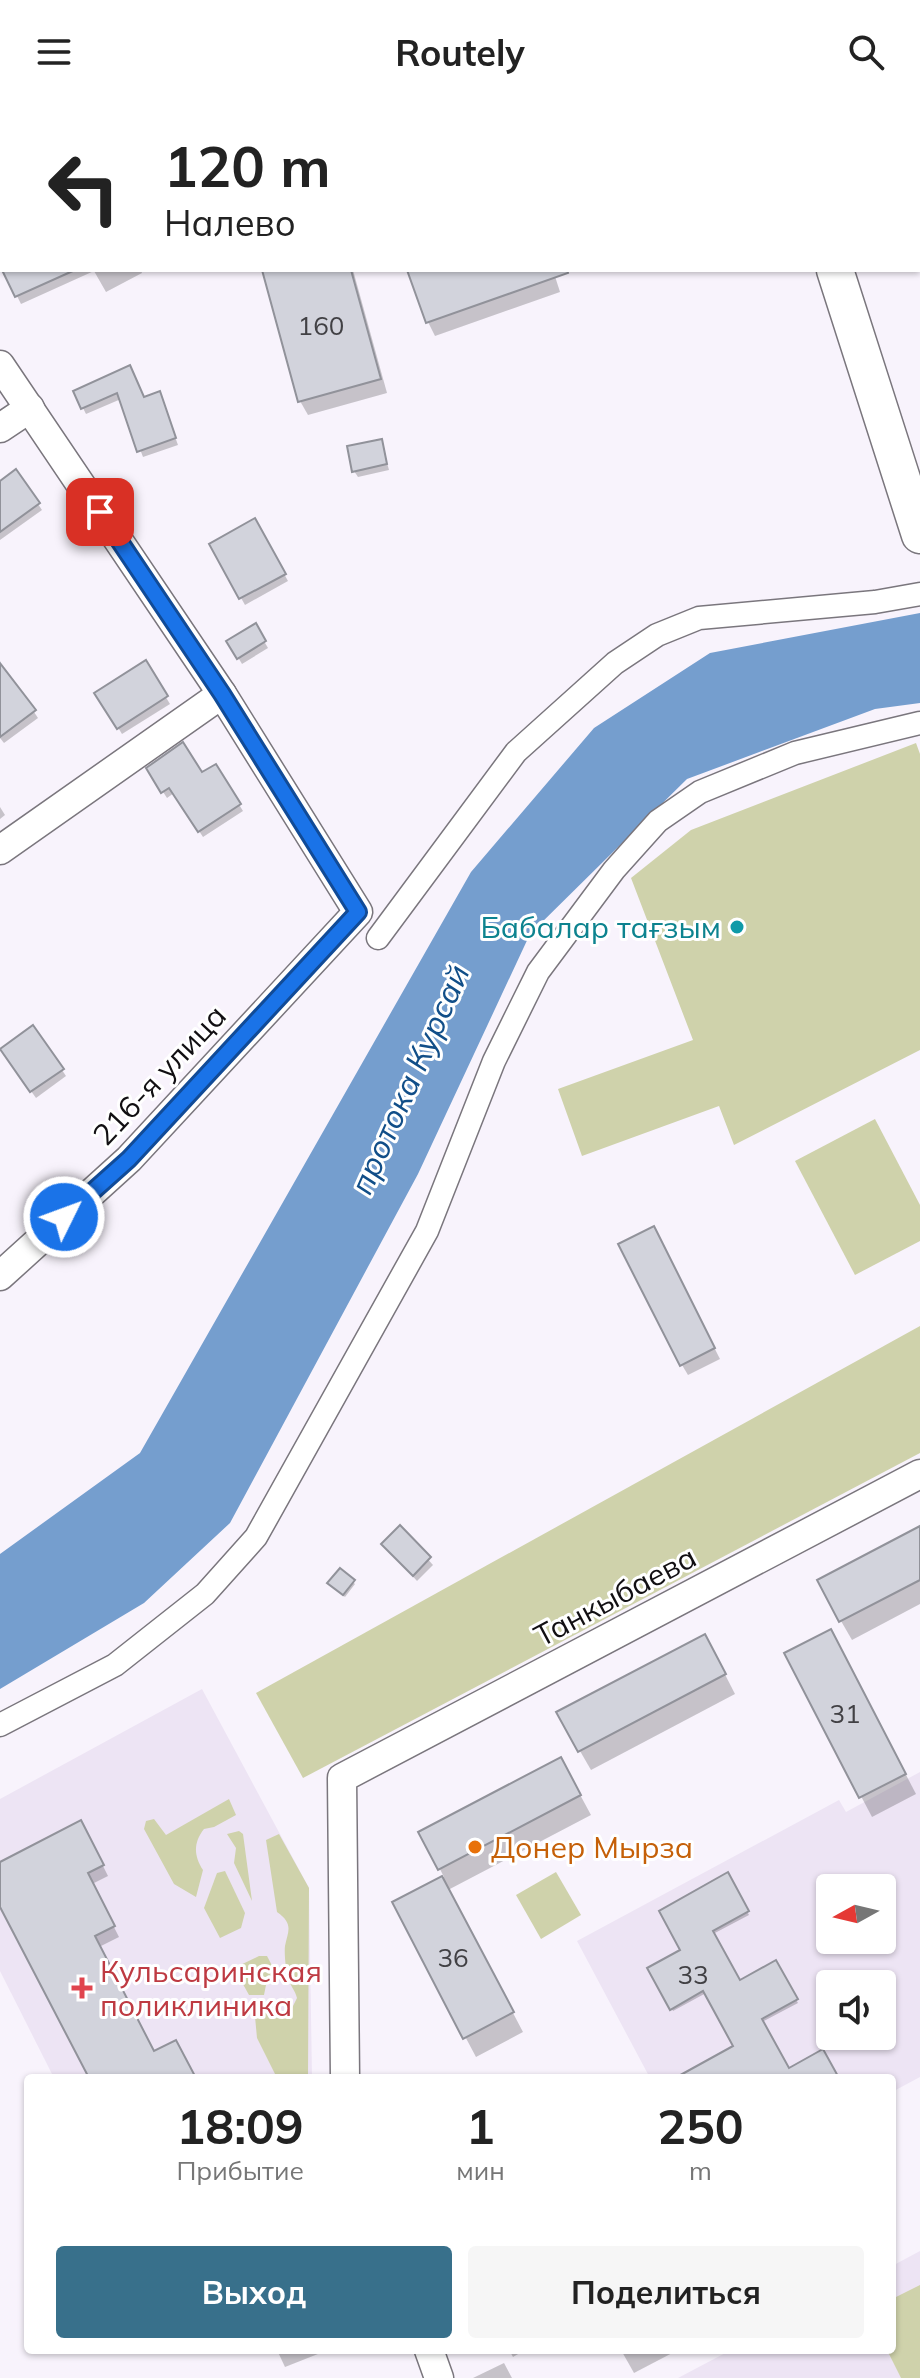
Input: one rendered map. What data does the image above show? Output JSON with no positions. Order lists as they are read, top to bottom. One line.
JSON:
{"streets":{"street":["216-я улица","Танкыбаева"]},"water":["протока Курсай"],"places":{"other":["Бабалар тағзым","Донер Мырза"],"health":["Кульсаринская поликлиника"]},"house_numbers":["160","31","36","33"],"north":"left","page":{"header":"Routely","turn":["120 m","Налево"],"eta":["18:09","Прибытие","1","мин","250","m"],"buttons":["Выход","Поделиться"]}}
